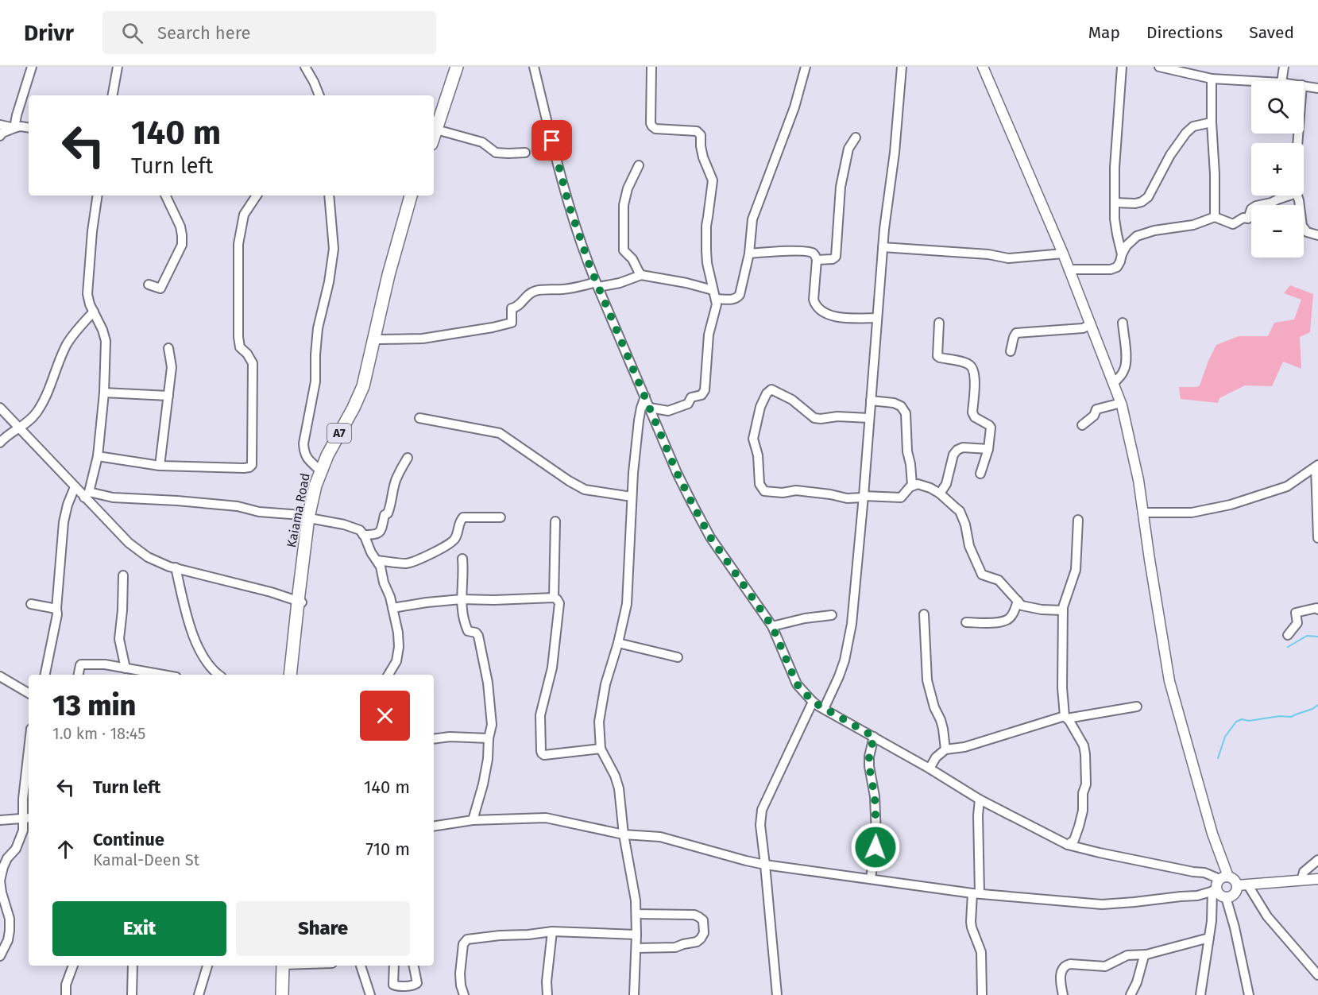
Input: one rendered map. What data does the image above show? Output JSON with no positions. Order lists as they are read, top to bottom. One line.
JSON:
{"streets":{"highway":["A7","Kaiama Road"]},"page":{"header":"Drivr","search":"Search here","nav":["Map","Directions","Saved"],"map_buttons":["+","−"],"turn":["140 m","Turn left"],"heading":["13 min","1.0 km · 18:45"],"list":[{"name":"Turn left","value":"140 m"},{"name":"Continue","note":"Kamal-Deen St","value":"710 m"}],"buttons":["Exit","Share"]}}
